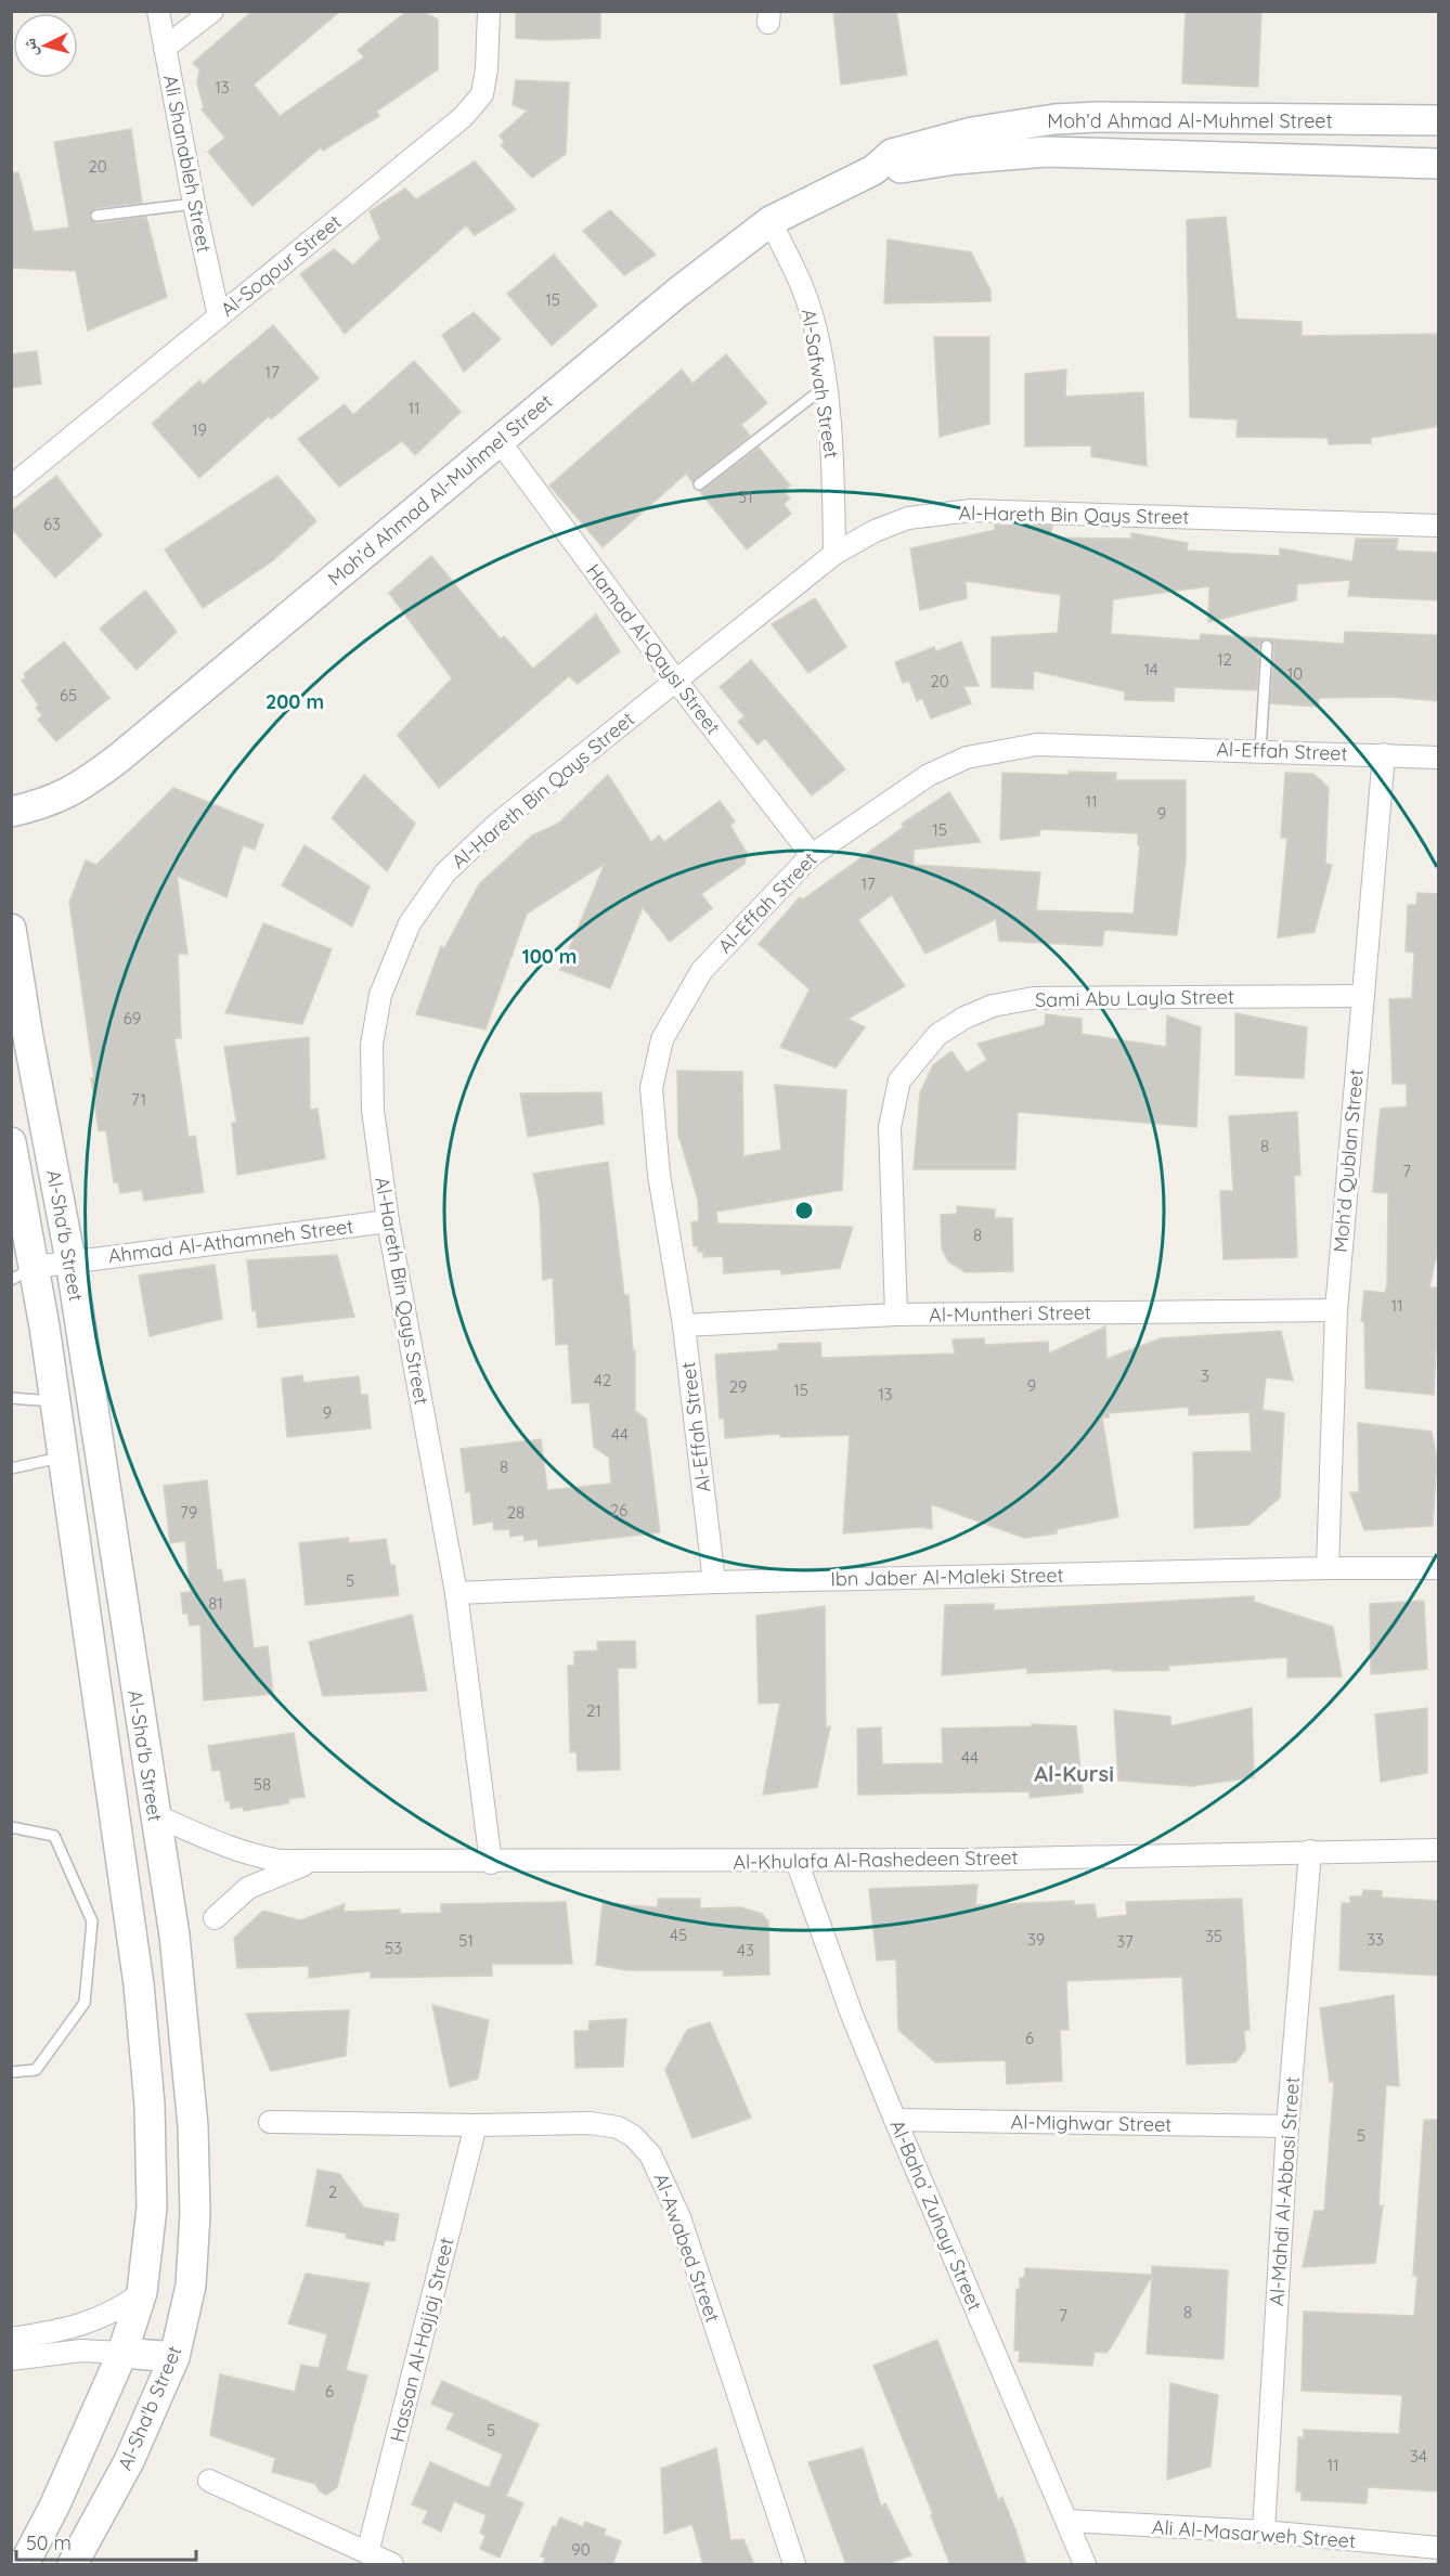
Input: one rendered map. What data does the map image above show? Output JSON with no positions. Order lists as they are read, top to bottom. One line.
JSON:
{"streets":{"street":["Moh’d Ahmad Al-Muhmel Street","Ali Shanableh Street","Al-Soqour Street","Al-Safwah Street","Al-Hareth Bin Qays Street","Hamad Al-Qaysi Street","Al-Effah Street","Sami Abu Layla Street","Moh’d Qublan Street","Al-Sha'b Street","Ahmad Al-Athamneh Street","Al-Muntheri Street","Ibn Jaber Al-Maleki Street","Al-Khulafa Al-Rashedeen Street","Al-Mighwar Street","Al-Mahdi Al-Abbasi Street","Al-Baha’ Zuhayr Street","Al-Awabed Street","Hassan Al-Hajjaj Street","Ali Al-Masarweh Street"]},"crossings":[["Moh’d Ahmad Al-Muhmel Street","Al-Safwah Street"],["Moh’d Ahmad Al-Muhmel Street","Hamad Al-Qaysi Street"],["Ali Shanableh Street","Al-Soqour Street"],["Al-Safwah Street","Al-Hareth Bin Qays Street"],["Al-Hareth Bin Qays Street","Hamad Al-Qaysi Street"],["Al-Hareth Bin Qays Street","Ahmad Al-Athamneh Street"],["Al-Hareth Bin Qays Street","Ibn Jaber Al-Maleki Street"],["Al-Hareth Bin Qays Street","Al-Khulafa Al-Rashedeen Street"],["Hamad Al-Qaysi Street","Al-Effah Street"],["Al-Effah Street","Moh’d Qublan Street"],["Al-Effah Street","Al-Muntheri Street"],["Al-Effah Street","Ibn Jaber Al-Maleki Street"],["Sami Abu Layla Street","Moh’d Qublan Street"],["Sami Abu Layla Street","Al-Muntheri Street"],["Moh’d Qublan Street","Al-Muntheri Street"],["Moh’d Qublan Street","Ibn Jaber Al-Maleki Street"],["Al-Sha'b Street","Ahmad Al-Athamneh Street"],["Al-Sha'b Street","Al-Khulafa Al-Rashedeen Street"],["Al-Khulafa Al-Rashedeen Street","Al-Mahdi Al-Abbasi Street"],["Al-Khulafa Al-Rashedeen Street","Al-Baha’ Zuhayr Street"],["Al-Mighwar Street","Al-Mahdi Al-Abbasi Street"],["Al-Mighwar Street","Al-Baha’ Zuhayr Street"],["Al-Mahdi Al-Abbasi Street","Ali Al-Masarweh Street"],["Al-Baha’ Zuhayr Street","Ali Al-Masarweh Street"],["Al-Awabed Street","Hassan Al-Hajjaj Street"]],"districts":["Al-Kursi"],"house_numbers":["13","20","15","17","11","19","31","63","12","14","10","20","65","11","9","15","17","69","71","8","7","8","11","3","42","9","29","15","13","9","44","8","26","79","28","5","81","21","44","58","45","35","39","33","51","37","53","43","6","5","2","8","7","6","5","34","11","90"],"scale_bar":"50 m","north":"left","rings":["200 m","100 m"]}
